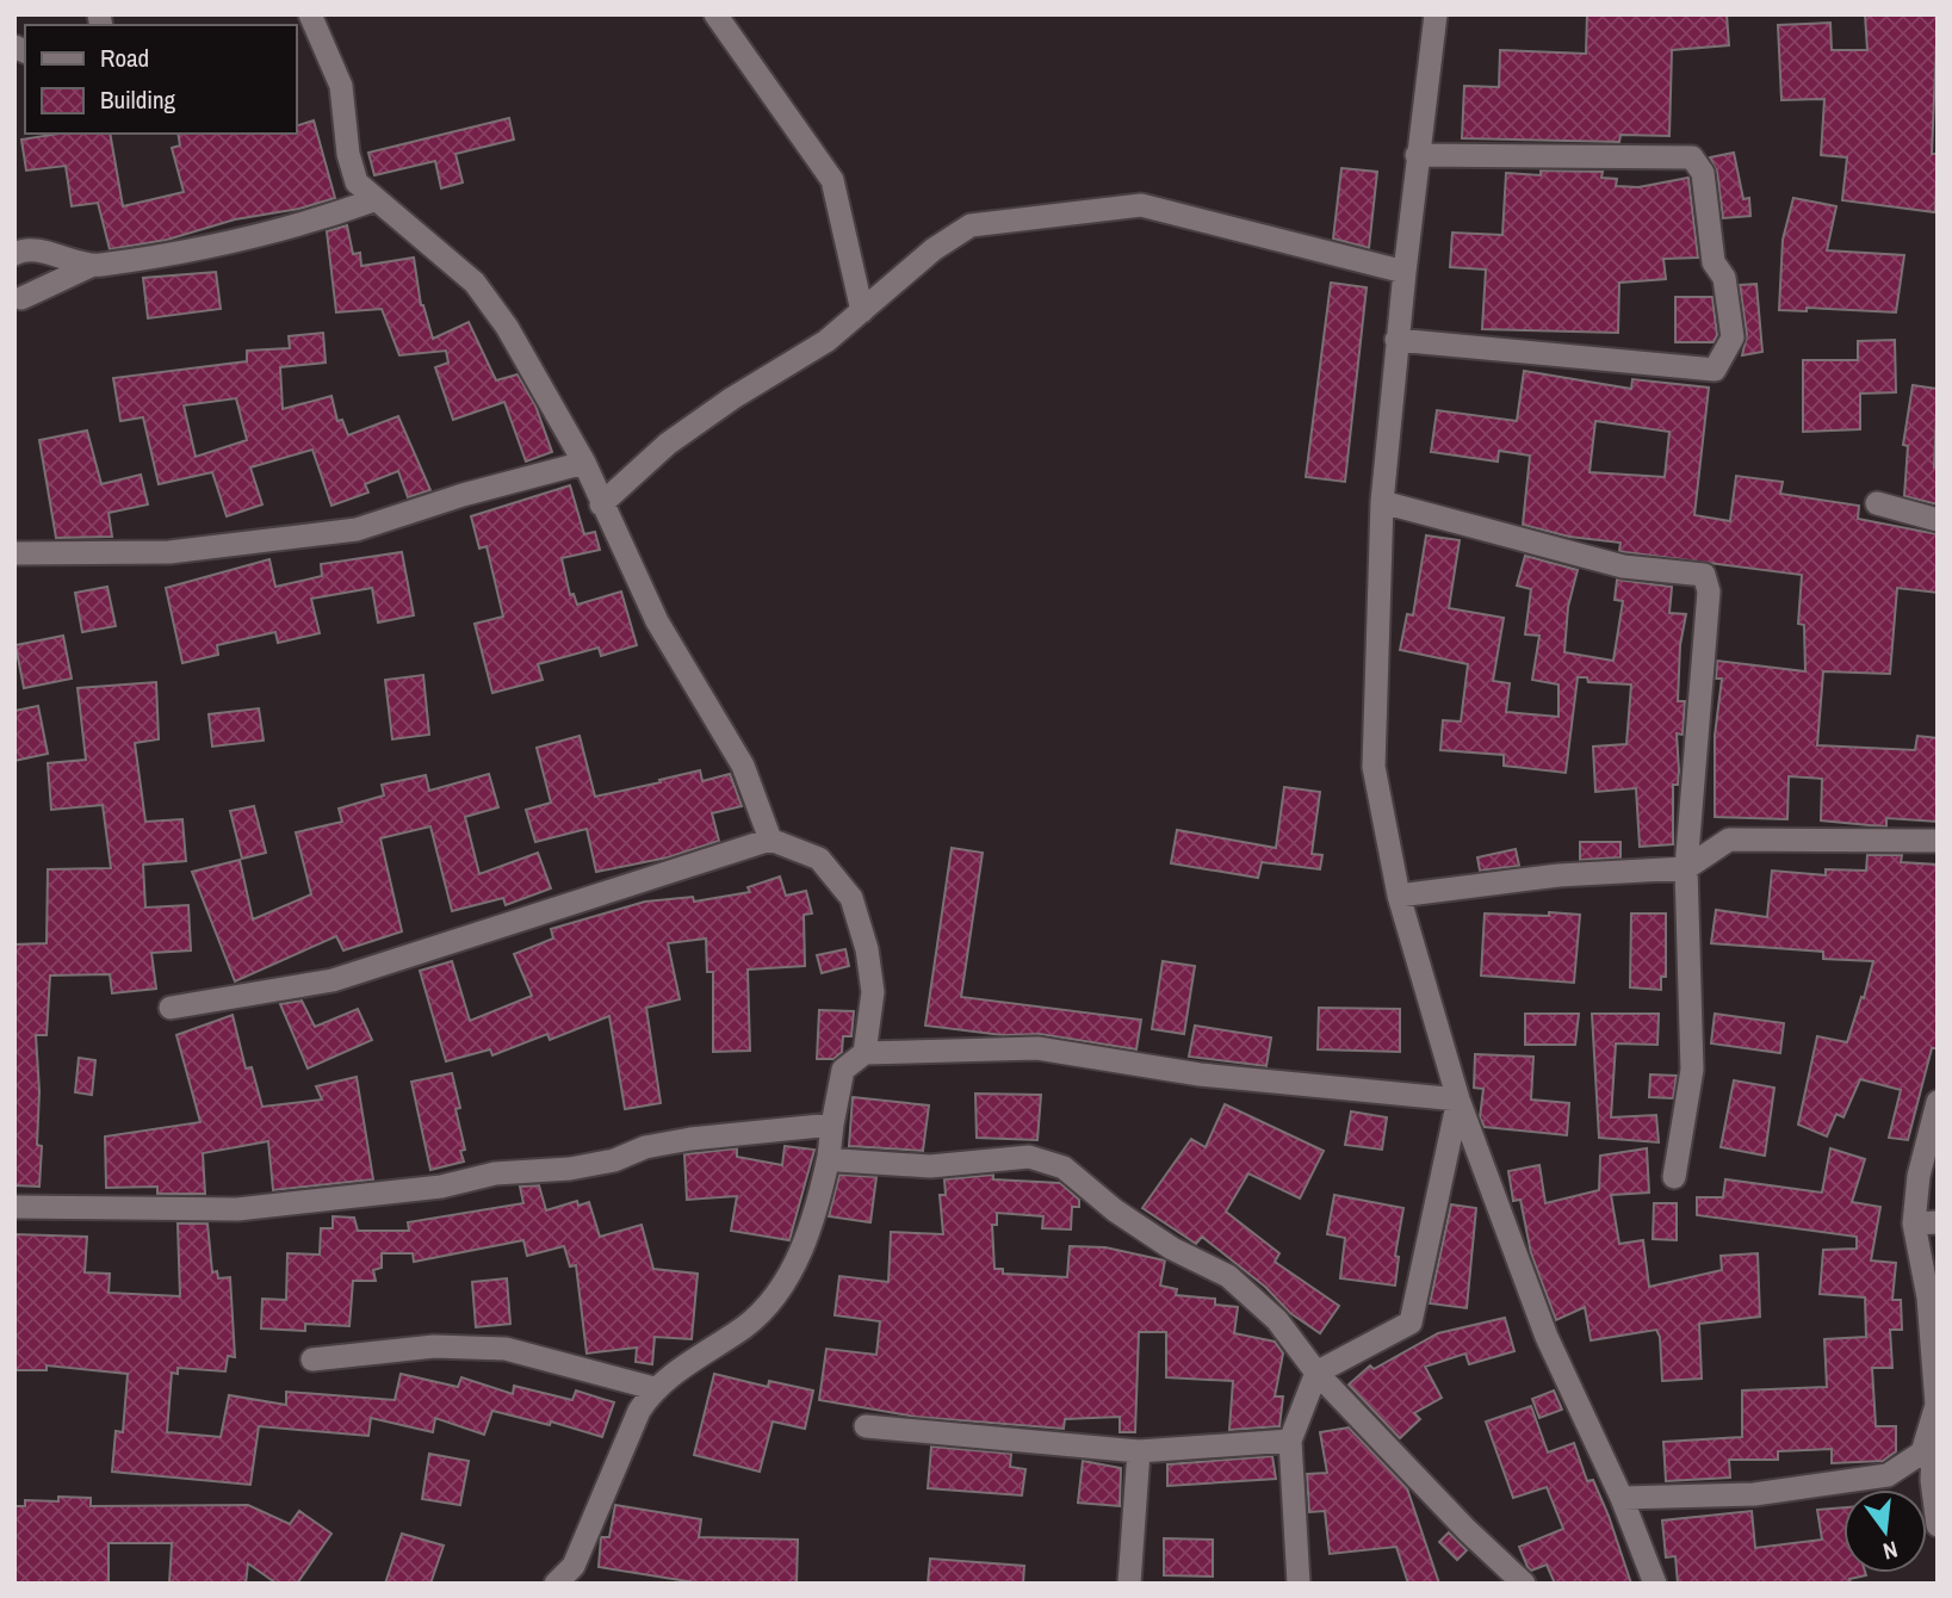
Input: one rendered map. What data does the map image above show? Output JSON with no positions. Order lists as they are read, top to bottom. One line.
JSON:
{"legend":["Road","Building"],"north":"bottom"}
